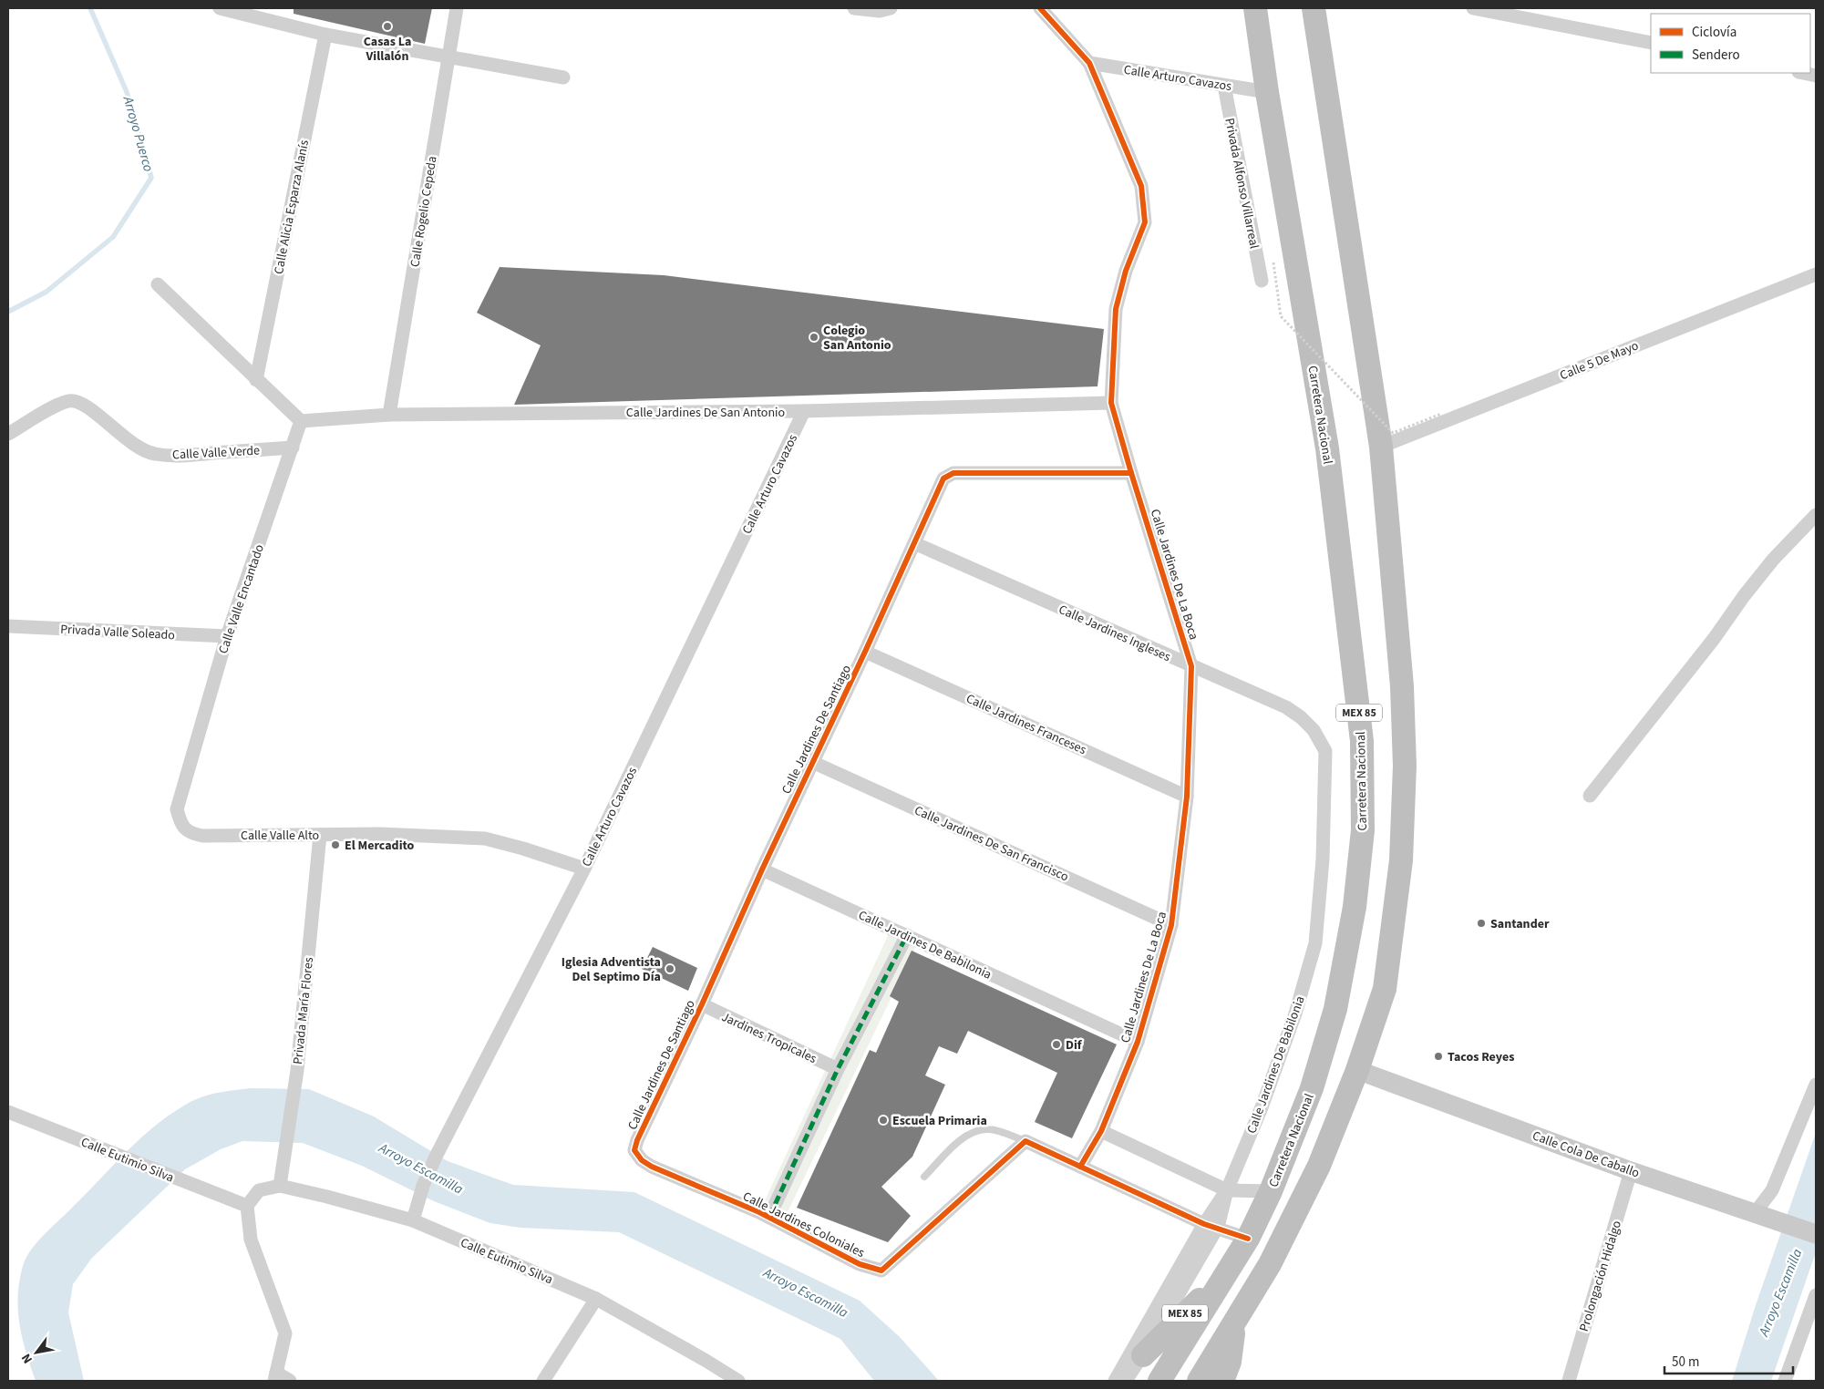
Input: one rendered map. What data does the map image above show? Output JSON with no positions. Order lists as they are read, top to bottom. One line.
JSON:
{"streets":{"highway":["Carretera Nacional","MEX 85"],"main road":["Calle Cola De Caballo"],"street":["Calle Arturo Cavazos","Privada Alfonso Villarreal","Calle Alicia Esparza Alanís","Calle Rogelio Cepeda","Calle 5 De Mayo","Calle Jardines De San Antonio","Calle Valle Verde","Calle Jardines De La Boca","Calle Valle Encantado","Privada Valle Soleado","Calle Jardines Ingleses","Calle Jardines Franceses","Calle Jardines De Santiago","Calle Valle Alto","Calle Jardines De San Francisco","Calle Jardines De Babilonia","Privada María Flores","Jardines Tropicales","Calle Eutimio Silva","Calle Jardines Coloniales","Prolongación Hidalgo"]},"crossings":[["Calle Arturo Cavazos","Privada Alfonso Villarreal"],["Calle Arturo Cavazos","Calle Jardines De San Antonio"],["Calle Arturo Cavazos","Carretera Nacional"],["Calle Arturo Cavazos","Calle Jardines De La Boca"],["Calle Arturo Cavazos","Calle Valle Alto"],["Calle Arturo Cavazos","Calle Eutimio Silva"],["Calle Rogelio Cepeda","Calle Jardines De San Antonio"],["Calle Jardines De San Antonio","Calle Jardines De La Boca"],["Calle Jardines De San Antonio","Calle Valle Encantado"],["Carretera Nacional","MEX 85"],["Calle Valle Verde","Calle Valle Encantado"],["Calle Jardines De La Boca","Calle Jardines Ingleses"],["Calle Jardines De La Boca","Calle Jardines Franceses"],["Calle Jardines De La Boca","Calle Jardines De Santiago"],["Calle Jardines De La Boca","Calle Jardines De San Francisco"],["Calle Jardines De La Boca","Calle Jardines De Babilonia"],["Calle Valle Encantado","Privada Valle Soleado"],["Calle Valle Encantado","Calle Valle Alto"],["Calle Jardines Ingleses","Calle Jardines De Santiago"],["Calle Jardines Ingleses","Calle Jardines De Babilonia"],["MEX 85","Calle Jardines De Babilonia"],["Calle Jardines Franceses","Calle Jardines De Santiago"],["Calle Jardines De Santiago","Calle Jardines De San Francisco"],["Calle Jardines De Santiago","Calle Jardines De Babilonia"],["Calle Jardines De Santiago","Jardines Tropicales"],["Calle Jardines De Santiago","Calle Jardines Coloniales"],["Calle Valle Alto","Privada María Flores"],["Privada María Flores","Calle Eutimio Silva"],["Calle Cola De Caballo","Prolongación Hidalgo"]],"water":["Arroyo Puerco","Arroyo Escamilla"],"places":["Casas La Villalón","Colegio San Antonio","El Mercadito","Santander","Iglesia Adventista Del Septimo Día","Dif","Tacos Reyes","Escuela Primaria"],"legend":["Ciclovía","Sendero"],"scale_bar":"50 m","north":"bottom left"}
